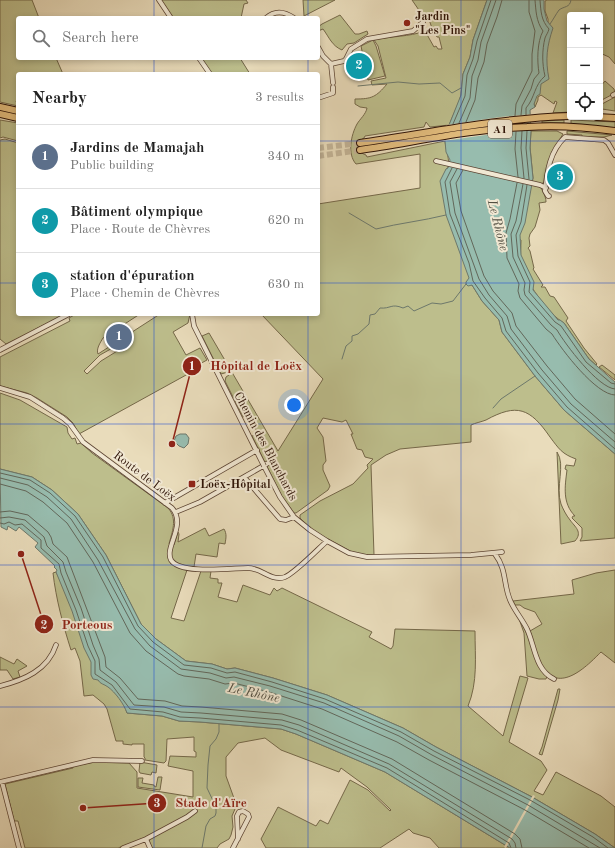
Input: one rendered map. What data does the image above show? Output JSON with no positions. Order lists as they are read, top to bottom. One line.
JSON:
{"streets":{"highway":["A1"],"street":["Chemin des Blanchards","Route de Loëx"]},"crossings":[["Chemin des Blanchards","Route de Loëx"]],"water":["Le Rhône"],"places":{"other":["Jardin \"Les Pins\"","Hôpital de Loëx","Porteous","Stade d'Aïre"],"transit":["Loëx-Hôpital"]},"page":{"map_buttons":["+","−"],"search":"Search here","pins":["2","3","1"],"heading":["Nearby","3 results"],"list":[{"mark":"1","name":"Jardins de Mamajah","note":"Public building","value":"340 m"},{"mark":"2","name":"Bâtiment olympique","note":"Place · Route de Chèvres","value":"620 m"},{"mark":"3","name":"station d'épuration","note":"Place · Chemin de Chèvres","value":"630 m"}]}}
